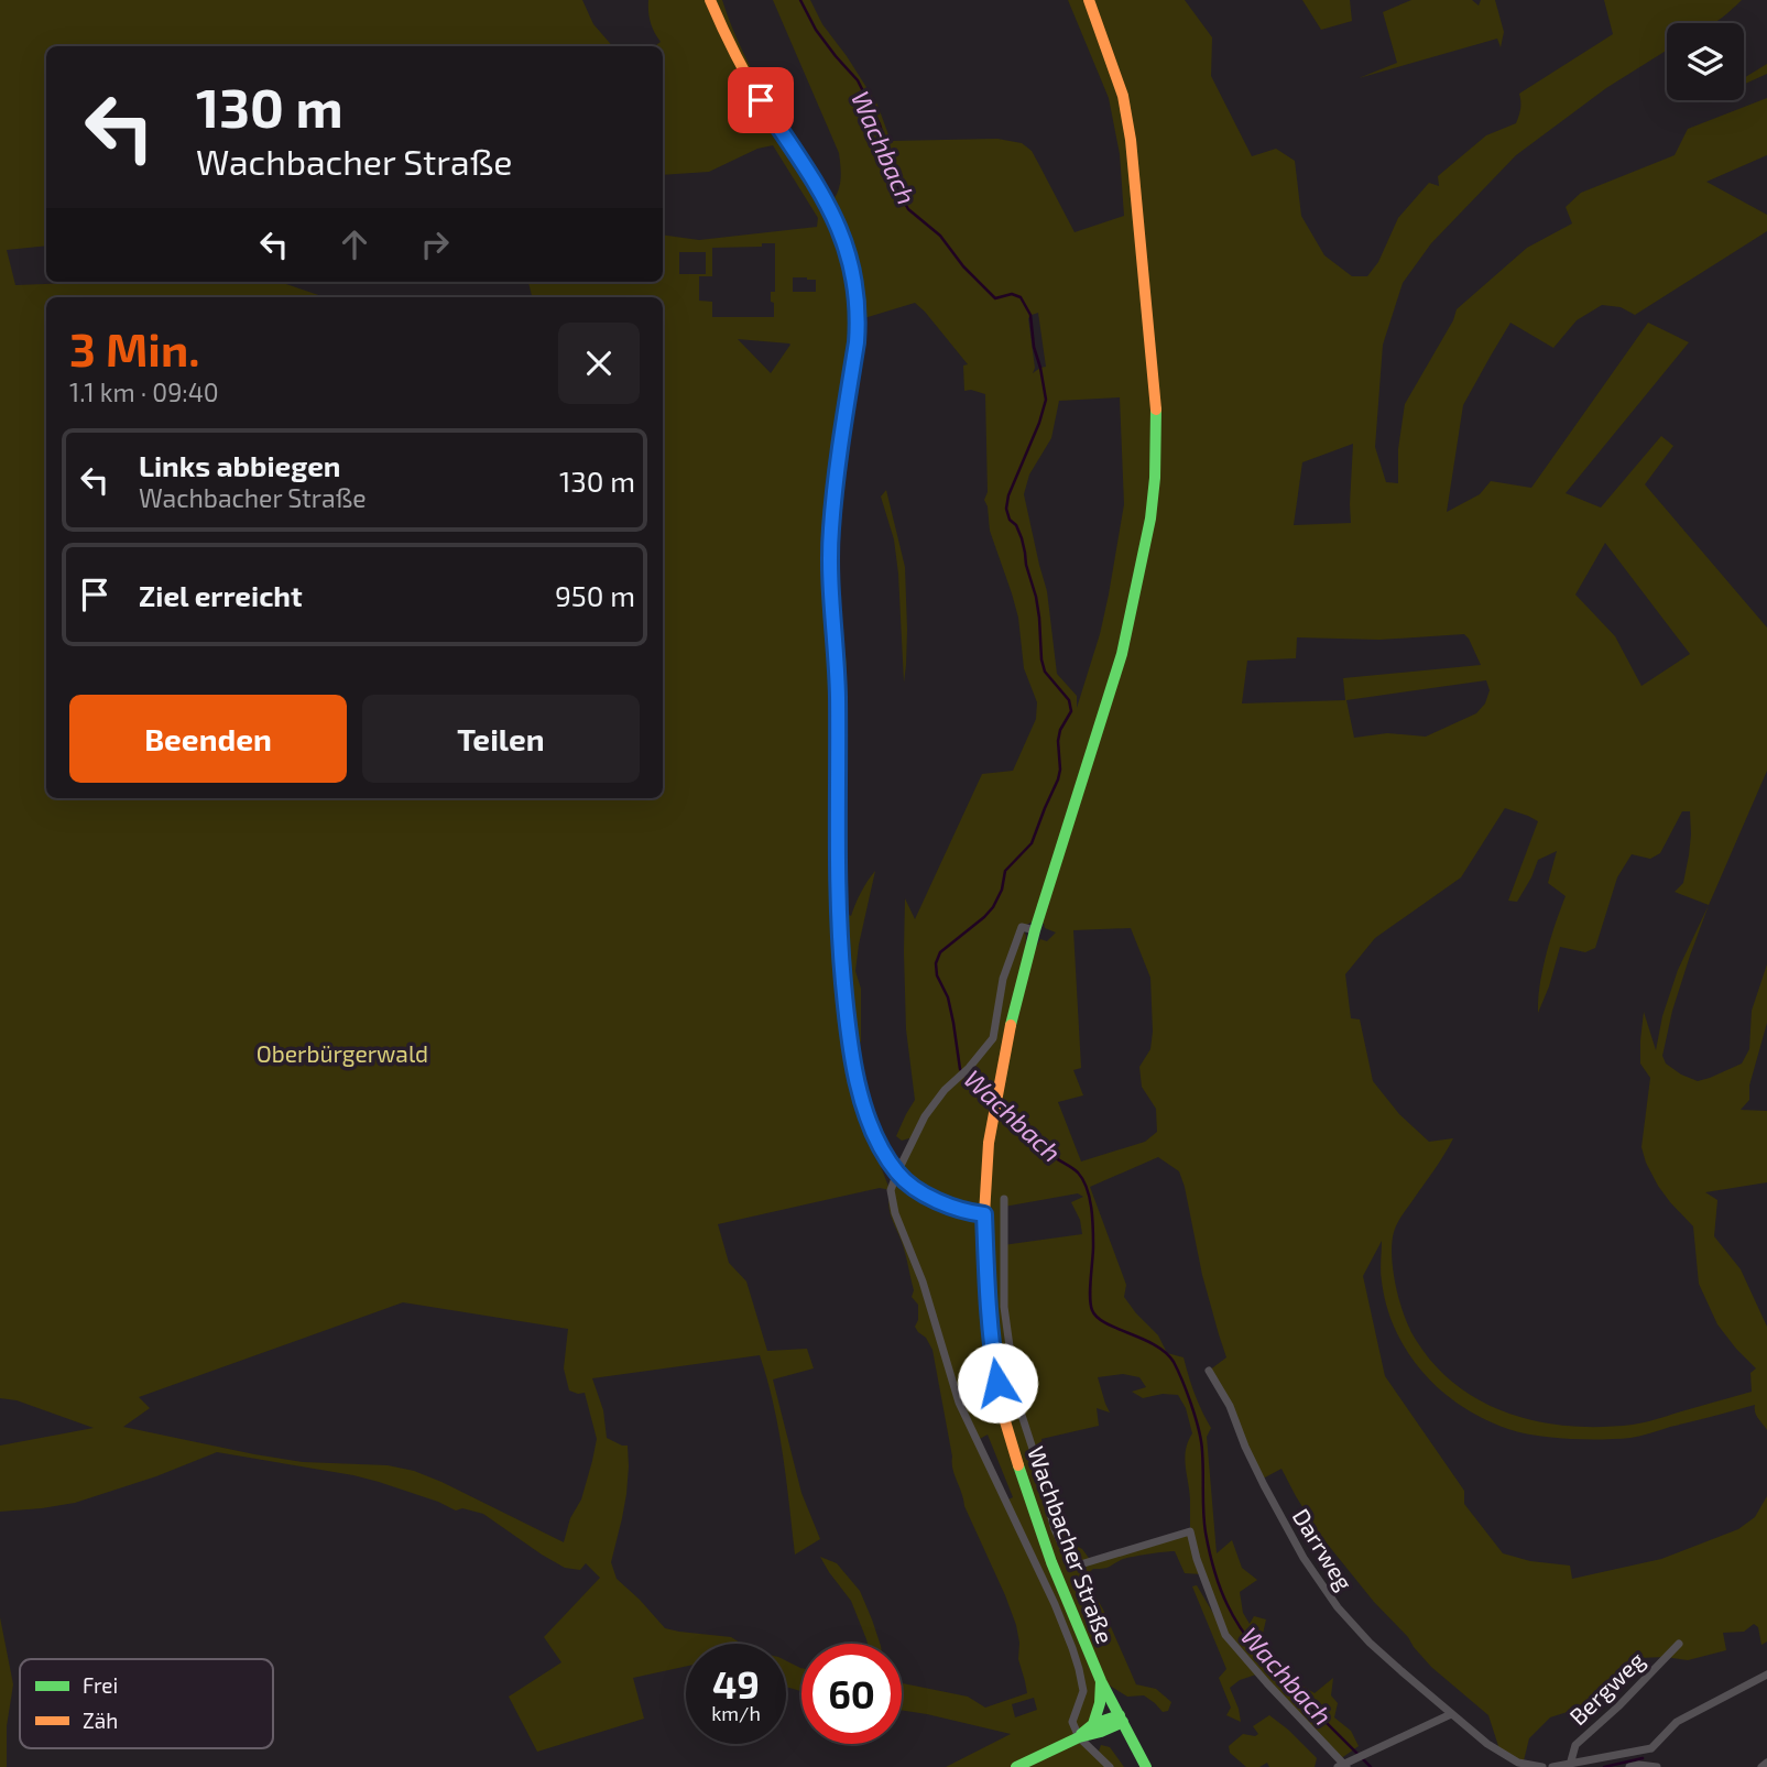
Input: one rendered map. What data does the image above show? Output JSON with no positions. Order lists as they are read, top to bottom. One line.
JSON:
{"streets":{"main road":["Wachbacher Straße"],"street":["Darrweg","Bergweg"]},"water":["Wachbach"],"parks":["Oberbürgerwald"],"legend":["Frei","Zäh"],"page":{"turn":["130 m","Wachbacher Straße"],"heading":["3 Min.","1.1 km · 09:40"],"list":[{"name":"Links abbiegen","note":"Wachbacher Straße","value":"130 m"},{"name":"Ziel erreicht","value":"950 m"}],"buttons":["Beenden","Teilen"],"speed":"49 km/h","limit":"60"}}
